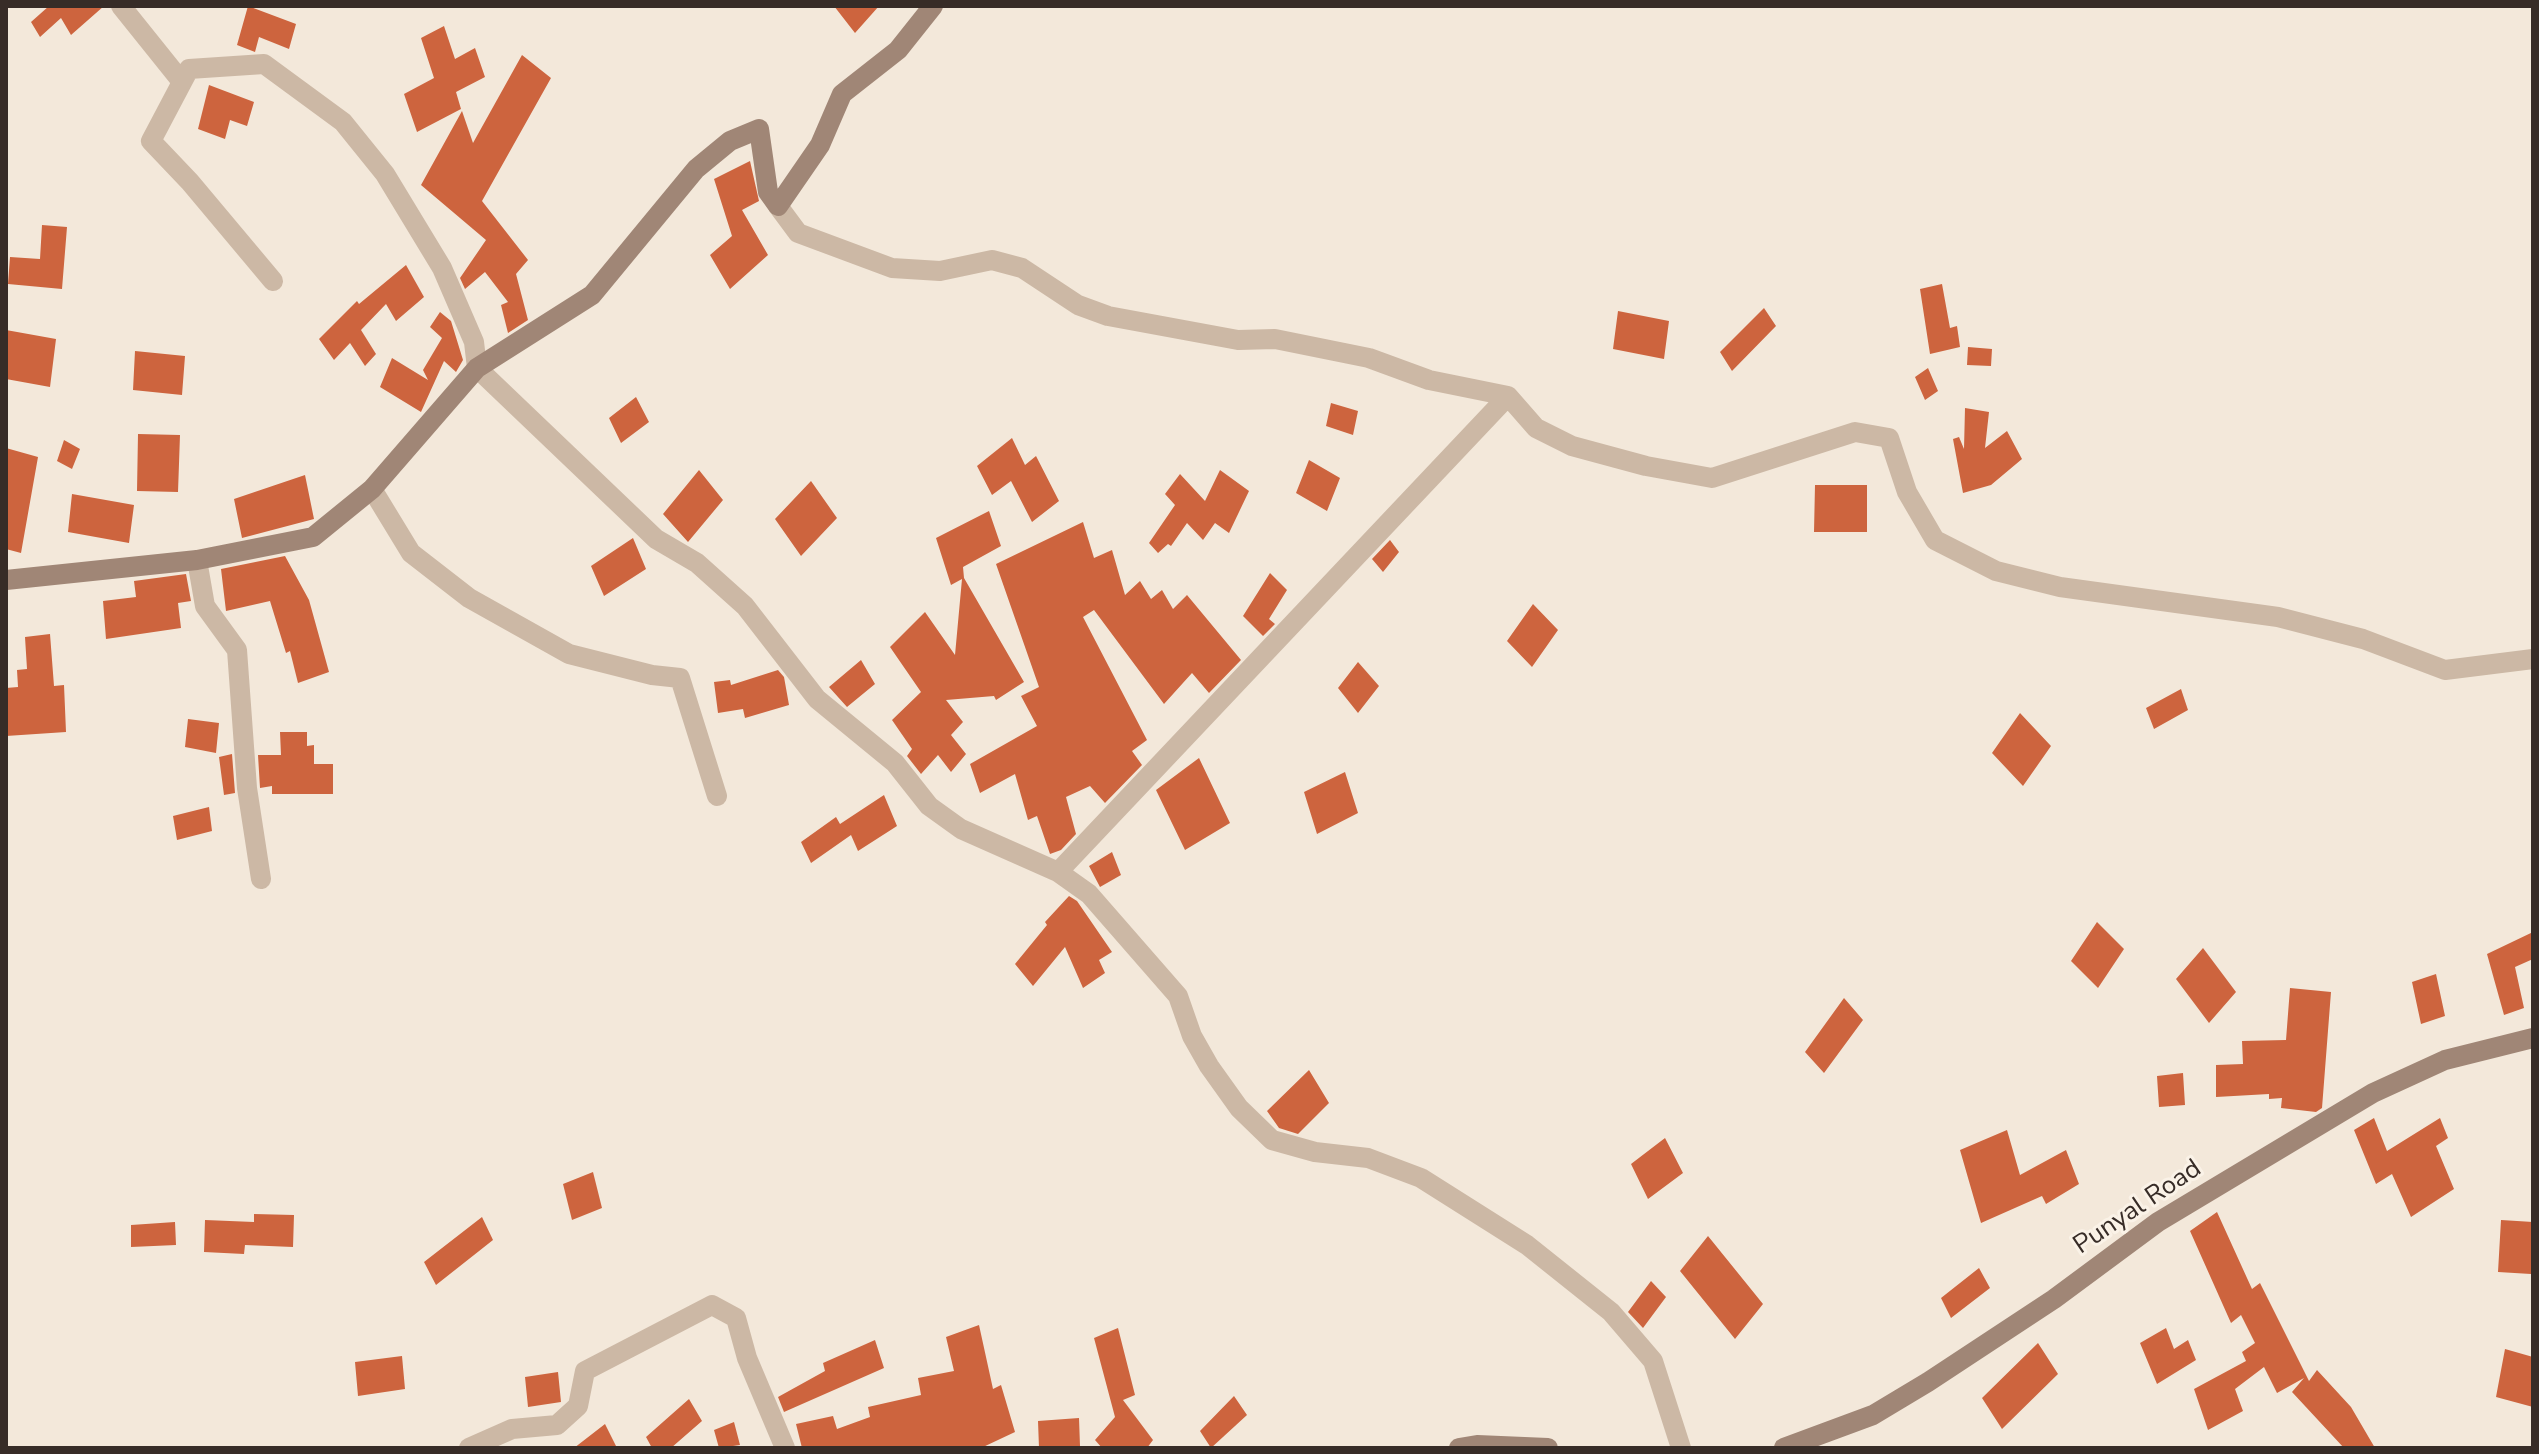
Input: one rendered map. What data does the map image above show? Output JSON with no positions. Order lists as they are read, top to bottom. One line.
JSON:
{"streets":{"street":["Punyal Road"]}}
